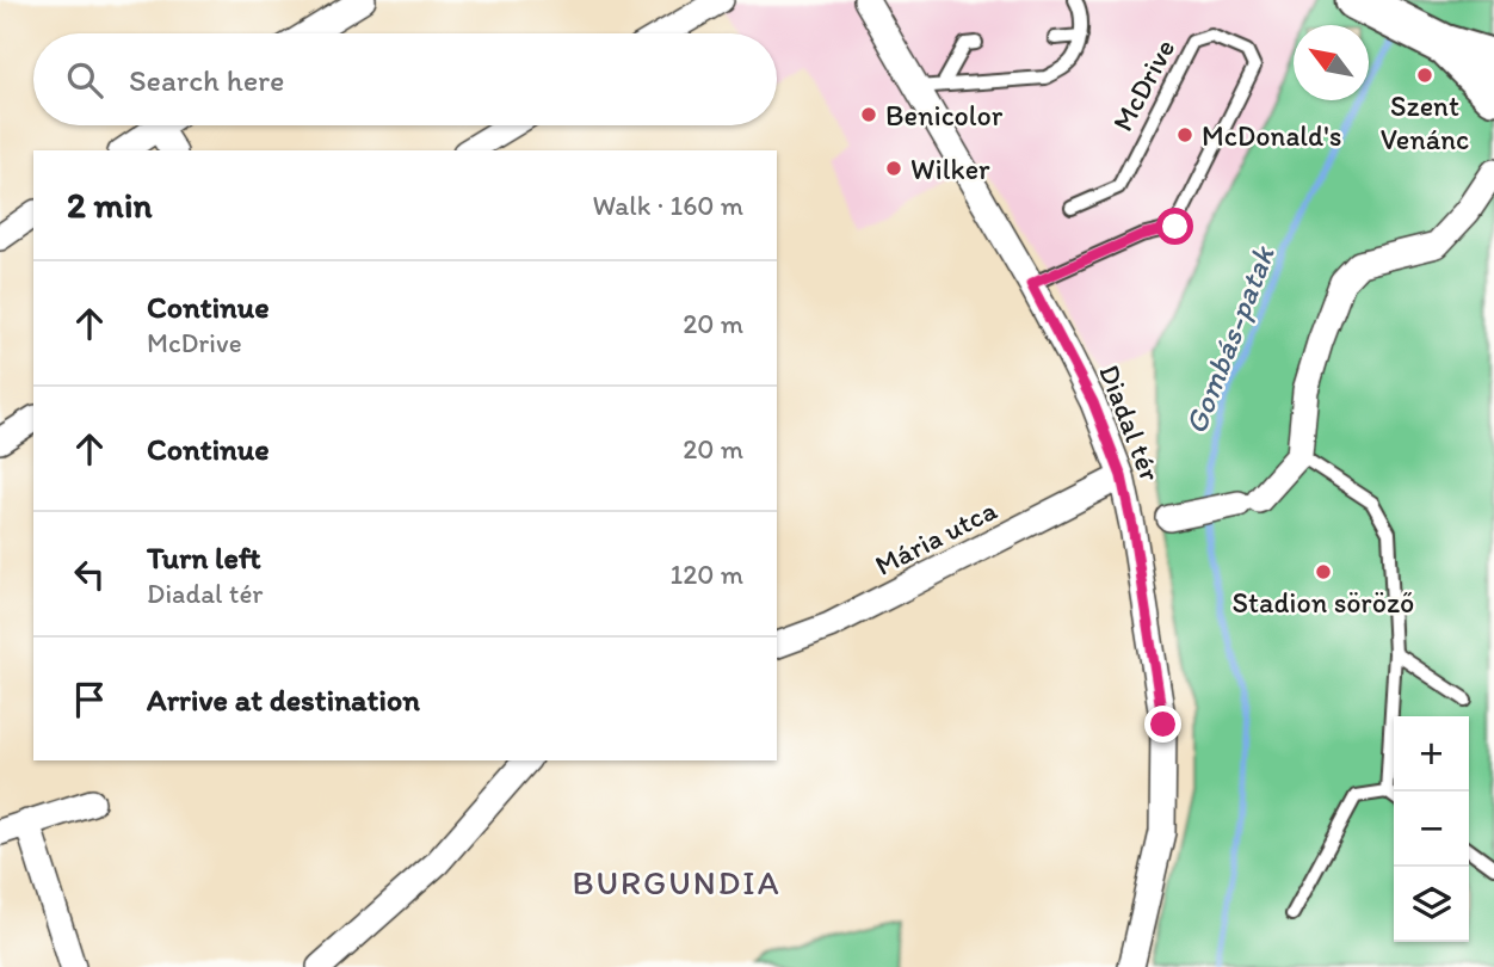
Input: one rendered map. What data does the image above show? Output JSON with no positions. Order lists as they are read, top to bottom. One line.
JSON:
{"streets":{"street":["Diadal tér","Mária utca"],"lane":["McDrive"]},"crossings":[["McDrive","Diadal tér"],["Diadal tér","Mária utca"]],"districts":["BURGUNDIA"],"water":["Gombás-patak"],"places":["Szent Venánc","Benicolor","McDonald's","Wilker","Stadion söröző"],"north":"top left","page":{"search":"Search here","heading":["2 min","Walk · 160 m"],"list":[["Continue","McDrive","20 m"],["Continue","20 m"],["Turn left","Diadal tér","120 m"],"Arrive at destination"],"map_buttons":["+","−"]}}
